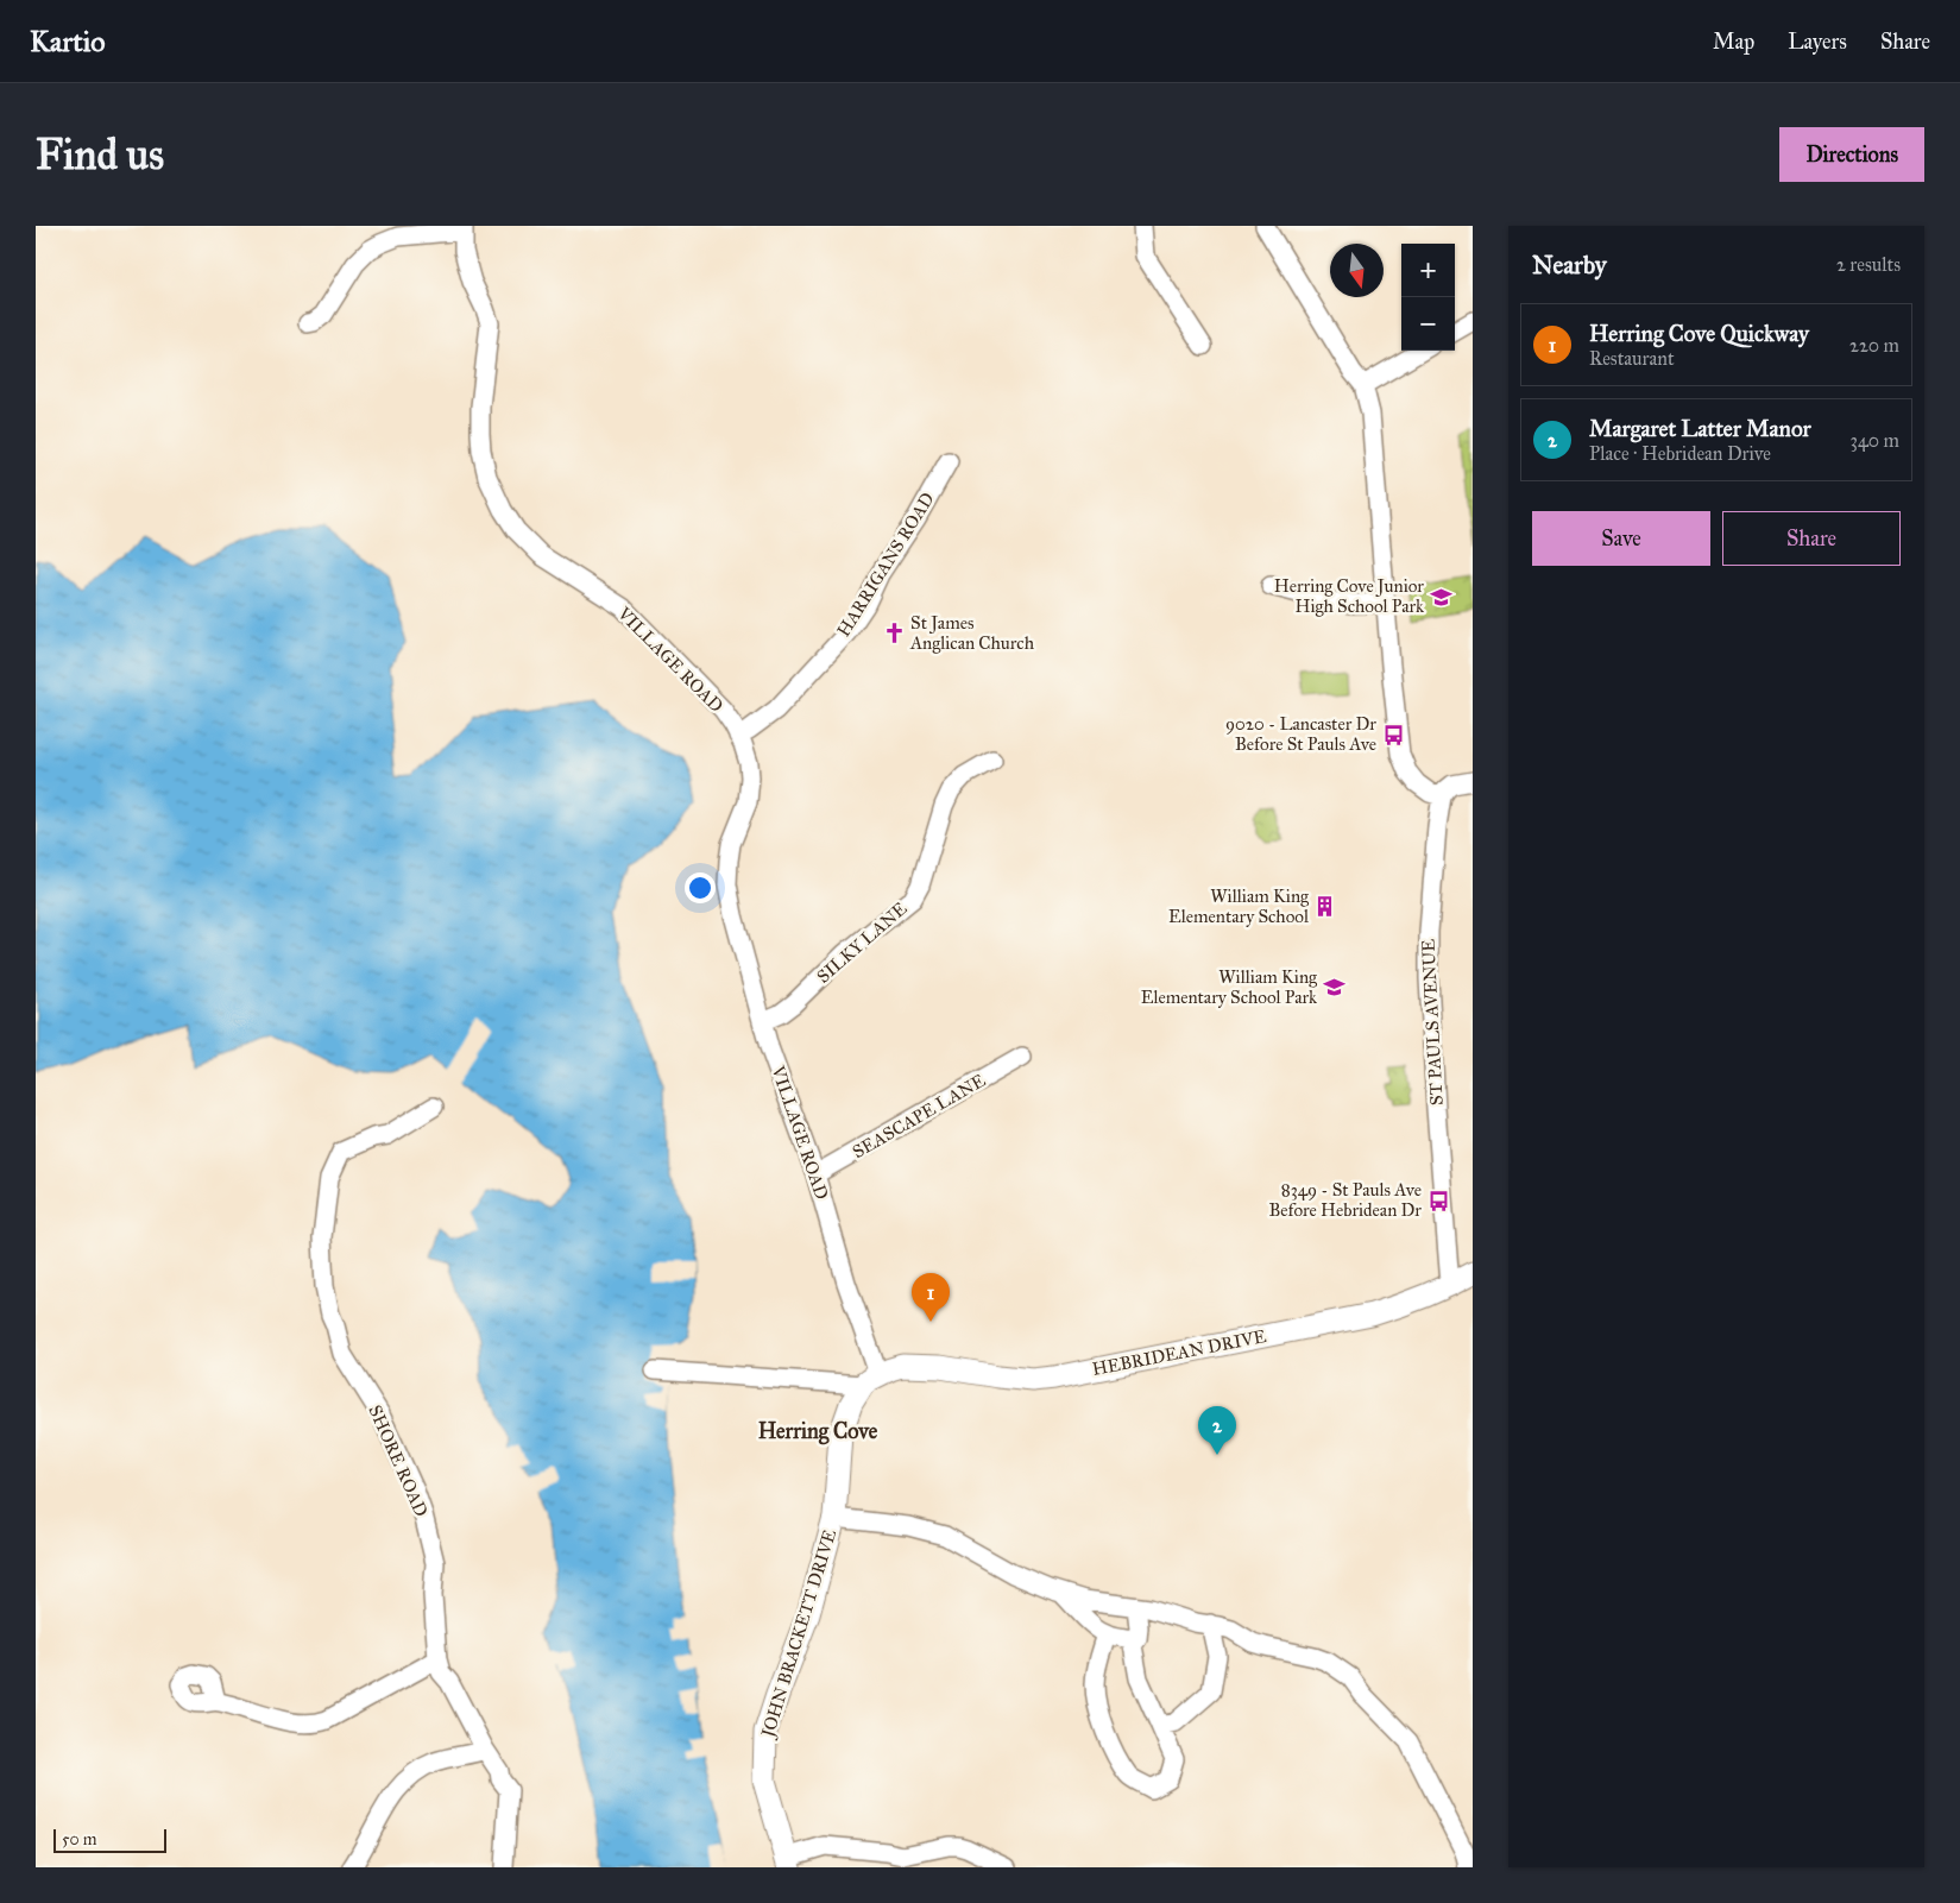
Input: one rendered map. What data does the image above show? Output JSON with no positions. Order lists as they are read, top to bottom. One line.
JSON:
{"streets":{"main road":["HEBRIDEAN DRIVE","JOHN BRACKETT DRIVE"],"street":["HARRIGANS ROAD","VILLAGE ROAD","SILKY LANE","ST PAULS AVENUE","SEASCAPE LANE","SHORE ROAD"]},"crossings":[["HARRIGANS ROAD","VILLAGE ROAD"],["VILLAGE ROAD","SILKY LANE"],["VILLAGE ROAD","SEASCAPE LANE"],["VILLAGE ROAD","HEBRIDEAN DRIVE"],["VILLAGE ROAD","JOHN BRACKETT DRIVE"],["ST PAULS AVENUE","HEBRIDEAN DRIVE"],["HEBRIDEAN DRIVE","JOHN BRACKETT DRIVE"]],"districts":["Herring Cove"],"places":{"school or university":["Herring Cove Junior High School Park","William King Elementary School Park"],"church":["St James Anglican Church"],"bus stop":["9020 - Lancaster Dr Before St Pauls Ave","8349 - St Pauls Ave Before Hebridean Dr"],"building":["William King Elementary School"]},"scale_bar":"50 m","north":"bottom","page":{"header":"Kartio","nav":["Map","Layers","Share"],"buttons":["Directions",["Save","Share"]],"title":"Find us","heading":["Nearby","2 results"],"map_buttons":["+","−"],"list":[{"mark":"1","name":"Herring Cove Quickway","note":"Restaurant","value":"220 m"},{"mark":"2","name":"Margaret Latter Manor","note":"Place · Hebridean Drive","value":"340 m"}],"pins":["1","2"],"scale":"50 m"}}
